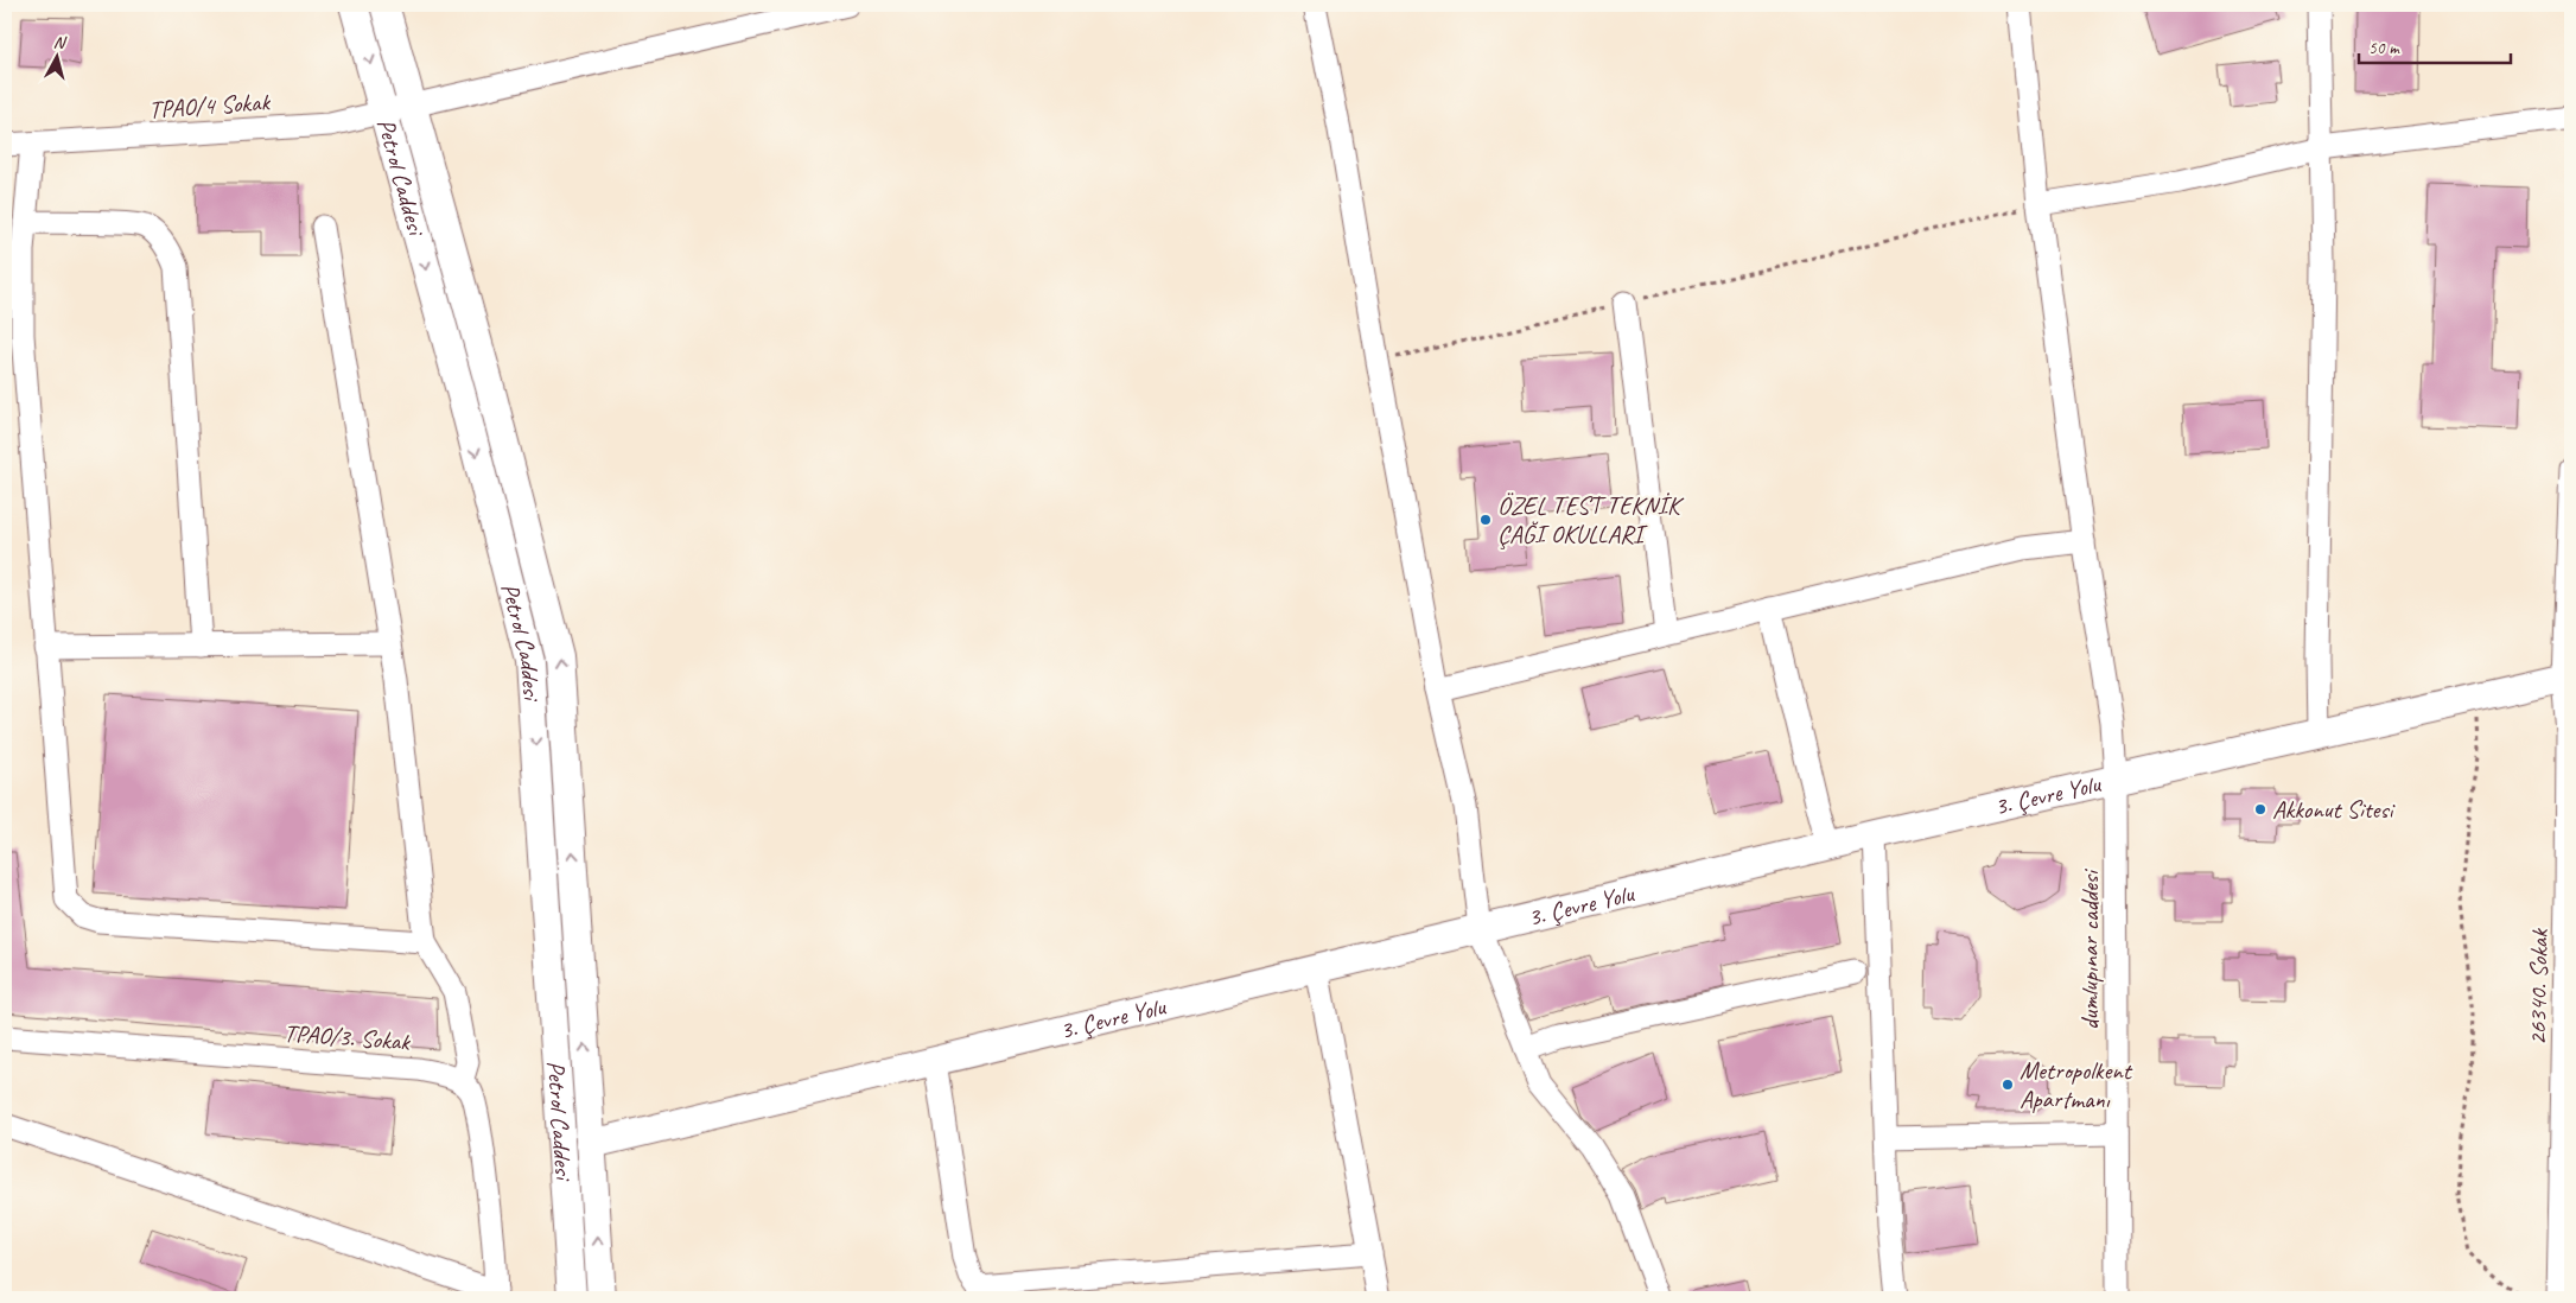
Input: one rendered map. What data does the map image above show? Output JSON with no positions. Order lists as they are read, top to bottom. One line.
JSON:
{"streets":{"main road":["Petrol Caddesi","3. Çevre Yolu"],"street":["TPAO/4 Sokak","dumlupınar caddesi","26340. Sokak","TPAO/3. Sokak"]},"crossings":[["TPAO/4 Sokak","Petrol Caddesi"],["Petrol Caddesi","3. Çevre Yolu"],["3. Çevre Yolu","dumlupınar caddesi"],["3. Çevre Yolu","26340. Sokak"]],"places":["ÖZEL TEST TEKNİK ÇAĞI OKULLARI","Akkonut Sitesi","Metropolkent Apartmanı"],"scale_bar":"50 m","north":"top"}
